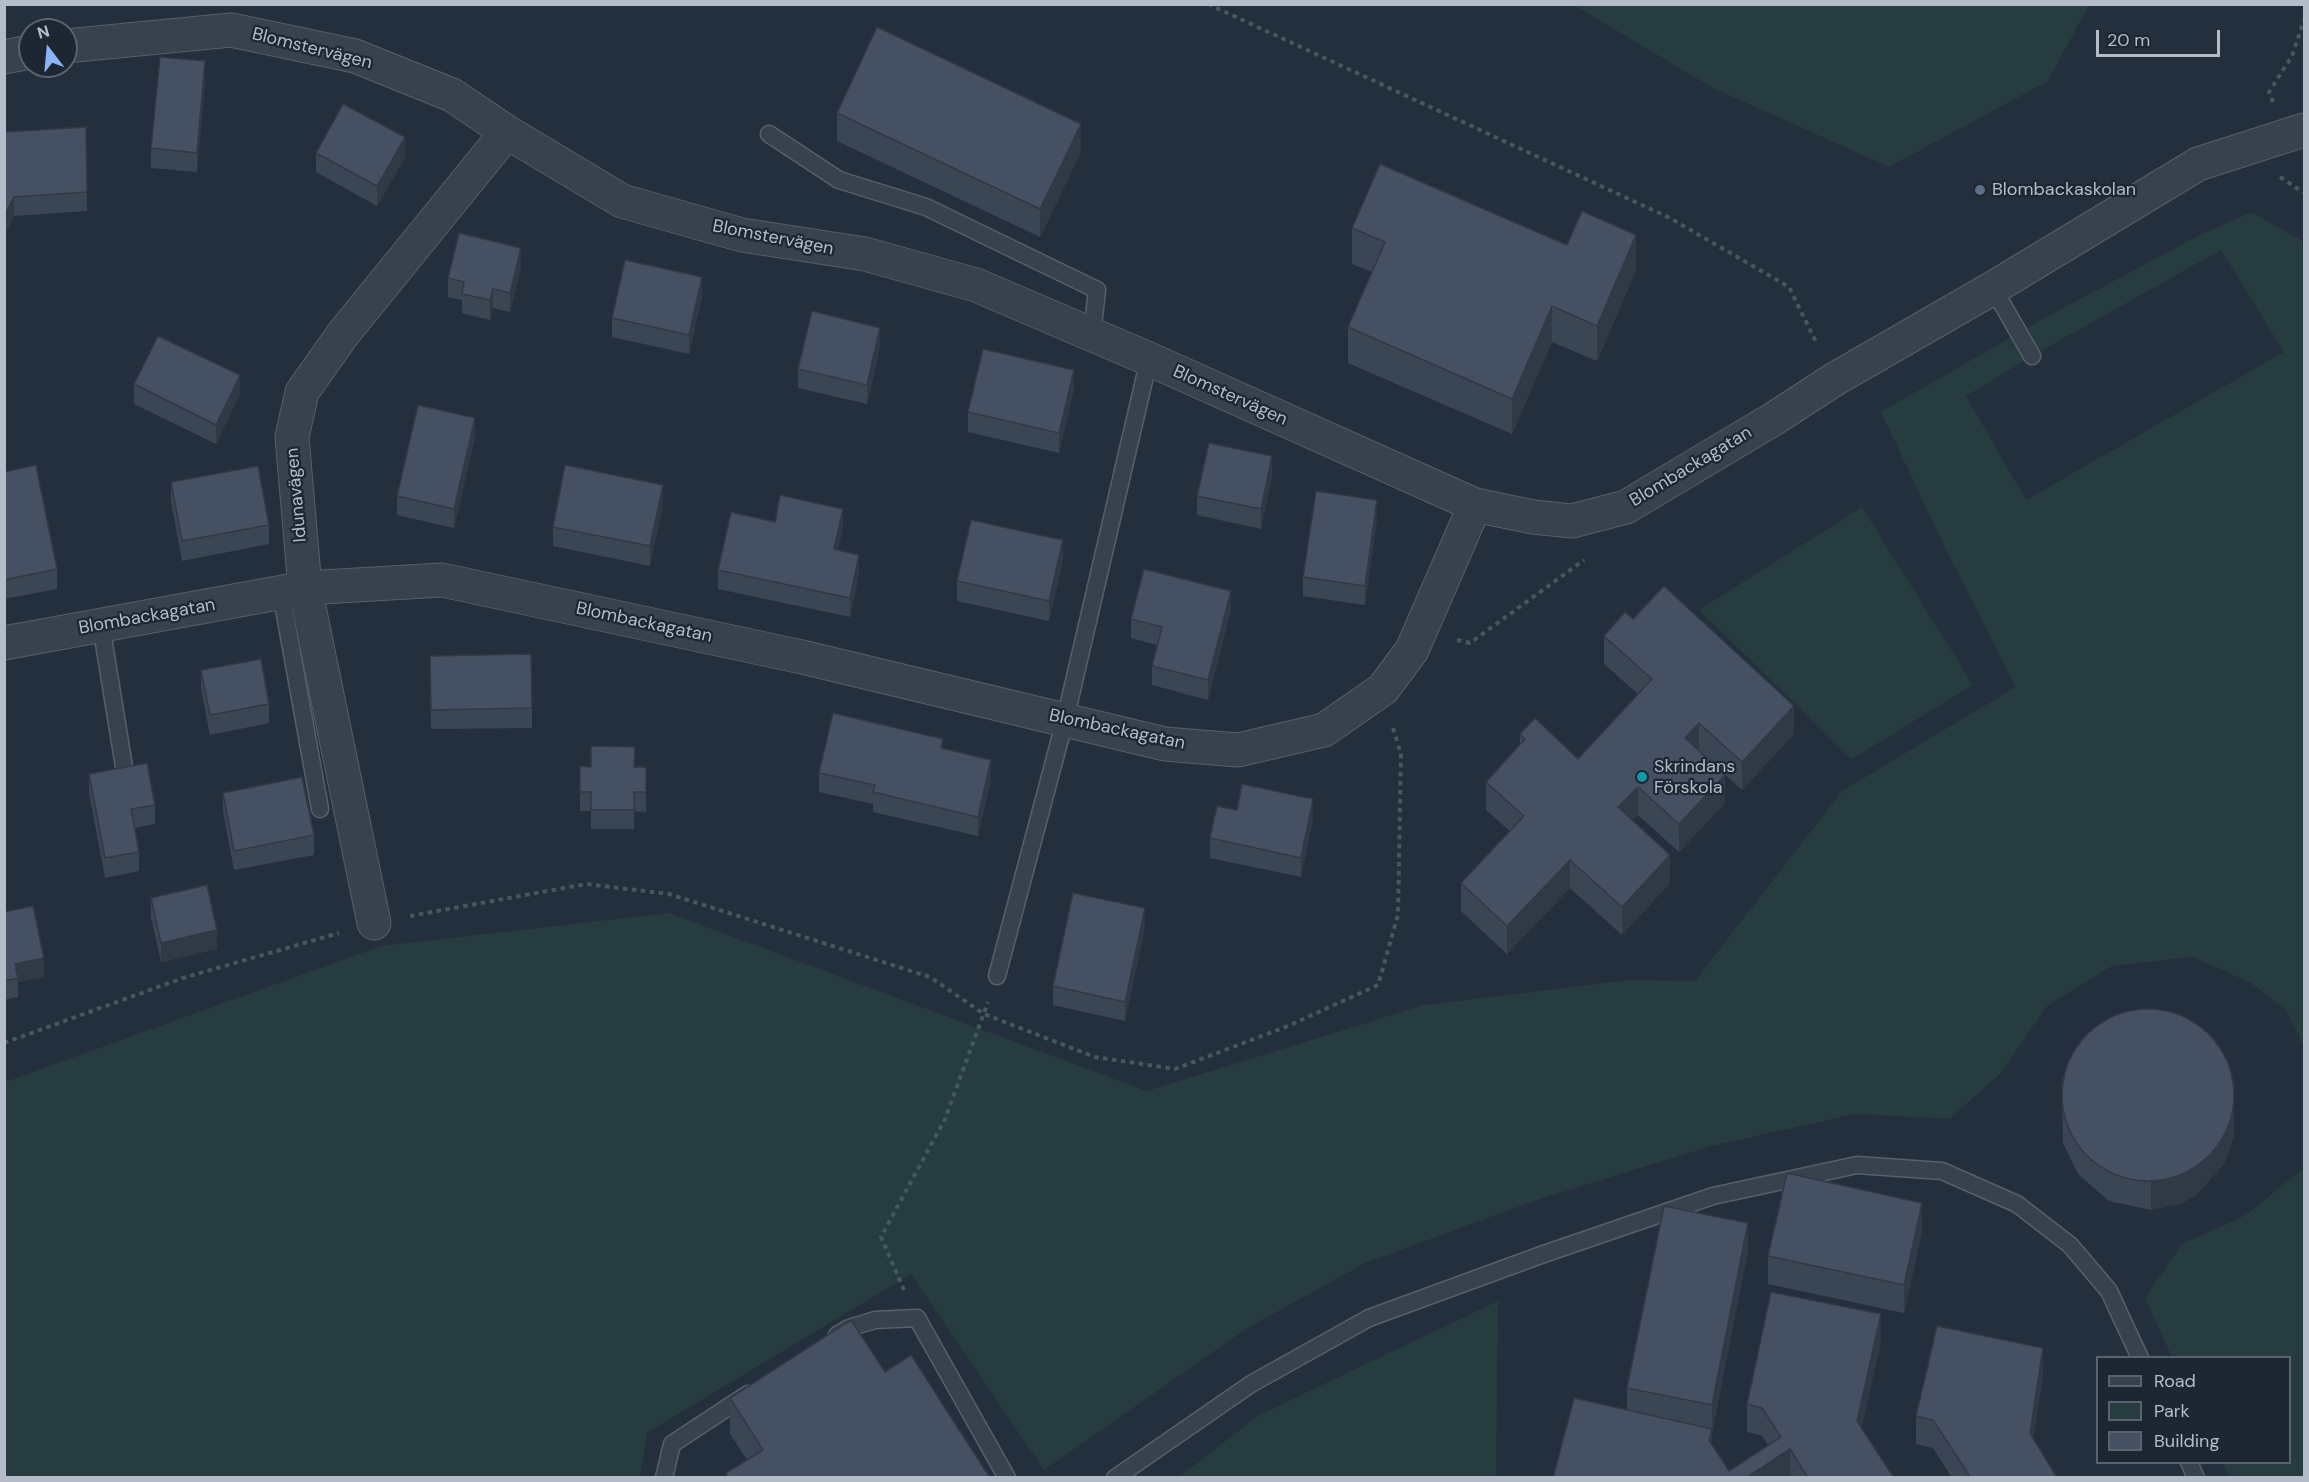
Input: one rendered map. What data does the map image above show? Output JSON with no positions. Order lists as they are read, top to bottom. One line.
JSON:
{"streets":{"street":["Blomstervägen","Blombackagatan","Idunavägen"]},"crossings":[["Blomstervägen","Blombackagatan"],["Blomstervägen","Idunavägen"],["Blombackagatan","Idunavägen"]],"places":["Blombackaskolan","Skrindans Förskola"],"legend":["Road","Park","Building"],"scale_bar":"20 m","north":"top"}
